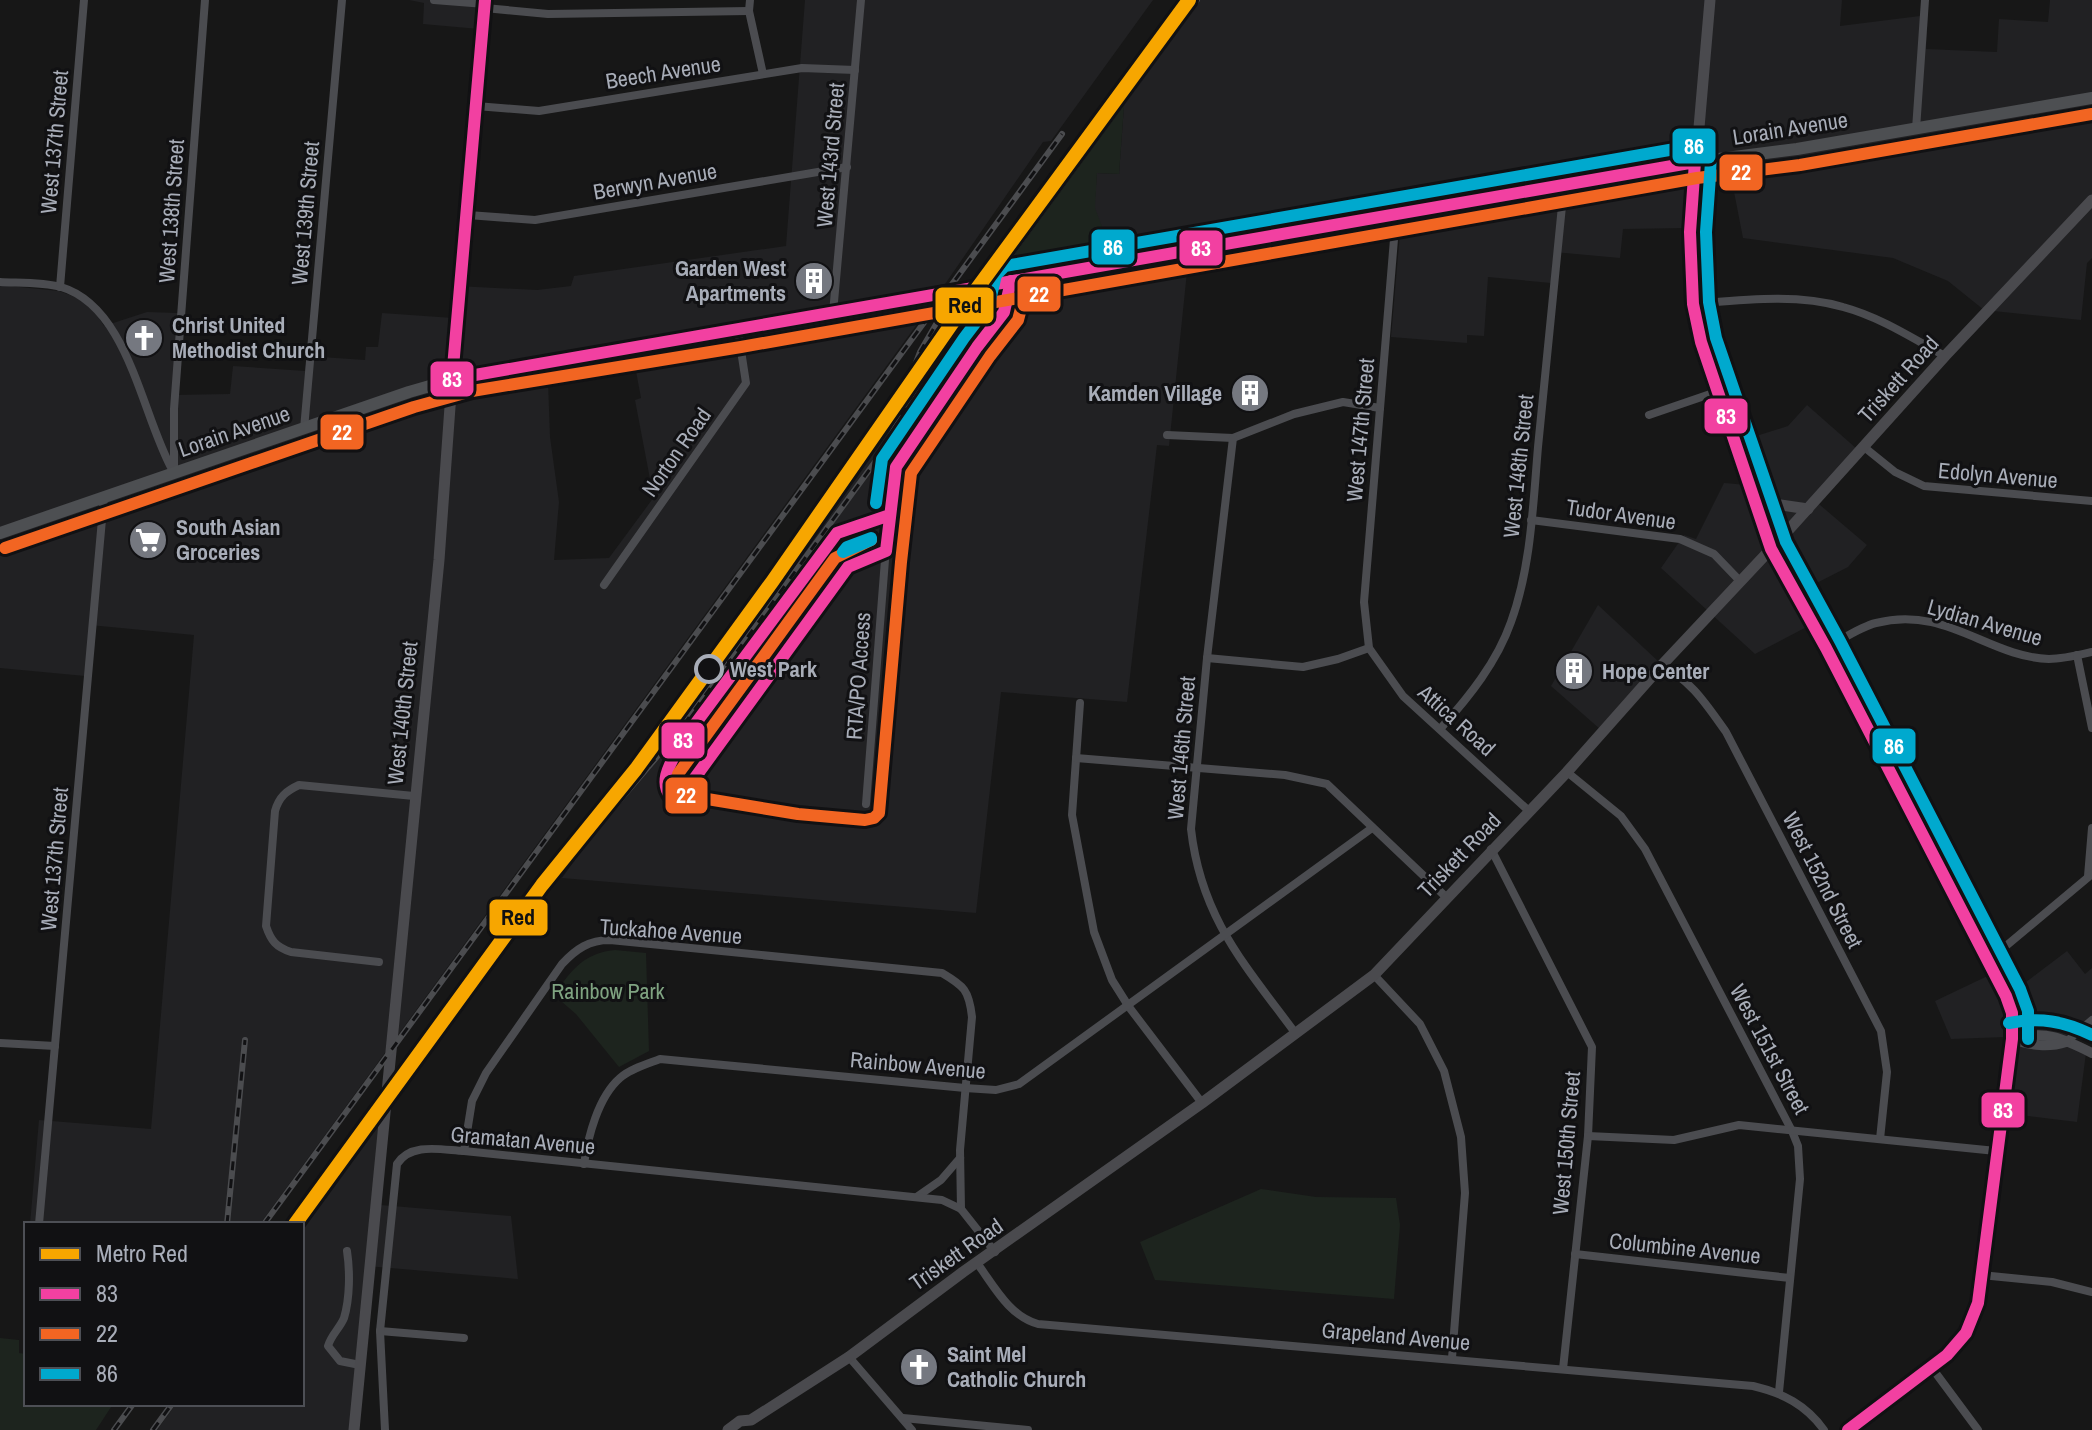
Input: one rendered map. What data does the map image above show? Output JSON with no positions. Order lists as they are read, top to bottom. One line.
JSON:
{"streets":{"main road":["Lorain Avenue","Triskett Road","West 140th Street"],"street":["Beech Avenue","West 137th Street","West 143rd Street","Berwyn Avenue","West 138th Street","West 139th Street","West 147th Street","Norton Road","West 148th Street","Edolyn Avenue","Tudor Avenue","Lydian Avenue","RTA/PO Access","Attica Road","West 146th Street","West 152nd Street","Tuckahoe Avenue","West 151st Street","Rainbow Avenue","Gramatan Avenue","West 150th Street","Columbine Avenue","Grapeland Avenue"]},"crossings":[["Beech Avenue","West 143rd Street"],["Beech Avenue","West 140th Street"],["Lorain Avenue","West 137th Street"],["Lorain Avenue","West 143rd Street"],["Lorain Avenue","West 138th Street"],["Lorain Avenue","West 139th Street"],["Lorain Avenue","West 147th Street"],["Lorain Avenue","Norton Road"],["Lorain Avenue","West 148th Street"],["Lorain Avenue","RTA/PO Access"],["Lorain Avenue","West 140th Street"],["West 143rd Street","Berwyn Avenue"],["Berwyn Avenue","West 140th Street"],["Triskett Road","Edolyn Avenue"],["Triskett Road","Tudor Avenue"],["Triskett Road","Attica Road"],["Triskett Road","West 146th Street"],["Triskett Road","West 152nd Street"],["Triskett Road","West 151st Street"],["Triskett Road","West 150th Street"],["Triskett Road","Grapeland Avenue"],["West 147th Street","Attica Road"],["West 148th Street","Tudor Avenue"],["West 148th Street","Attica Road"],["West 146th Street","Rainbow Avenue"],["Tuckahoe Avenue","Rainbow Avenue"],["Tuckahoe Avenue","Gramatan Avenue"],["West 151st Street","Columbine Avenue"],["West 151st Street","Grapeland Avenue"],["Rainbow Avenue","Gramatan Avenue"],["West 150th Street","Columbine Avenue"],["West 150th Street","Grapeland Avenue"]],"parks":["Rainbow Park"],"places":{"building":["Garden West Apartments","Kamden Village","Hope Center"],"church":["Christ United Methodist Church","Saint Mel Catholic Church"],"supermarket":["South Asian Groceries"],"other":["West Park"]},"lines":["metro line Red","transit line 83","transit line 22","transit line 86"],"legend":["Metro Red","83","22","86"]}
